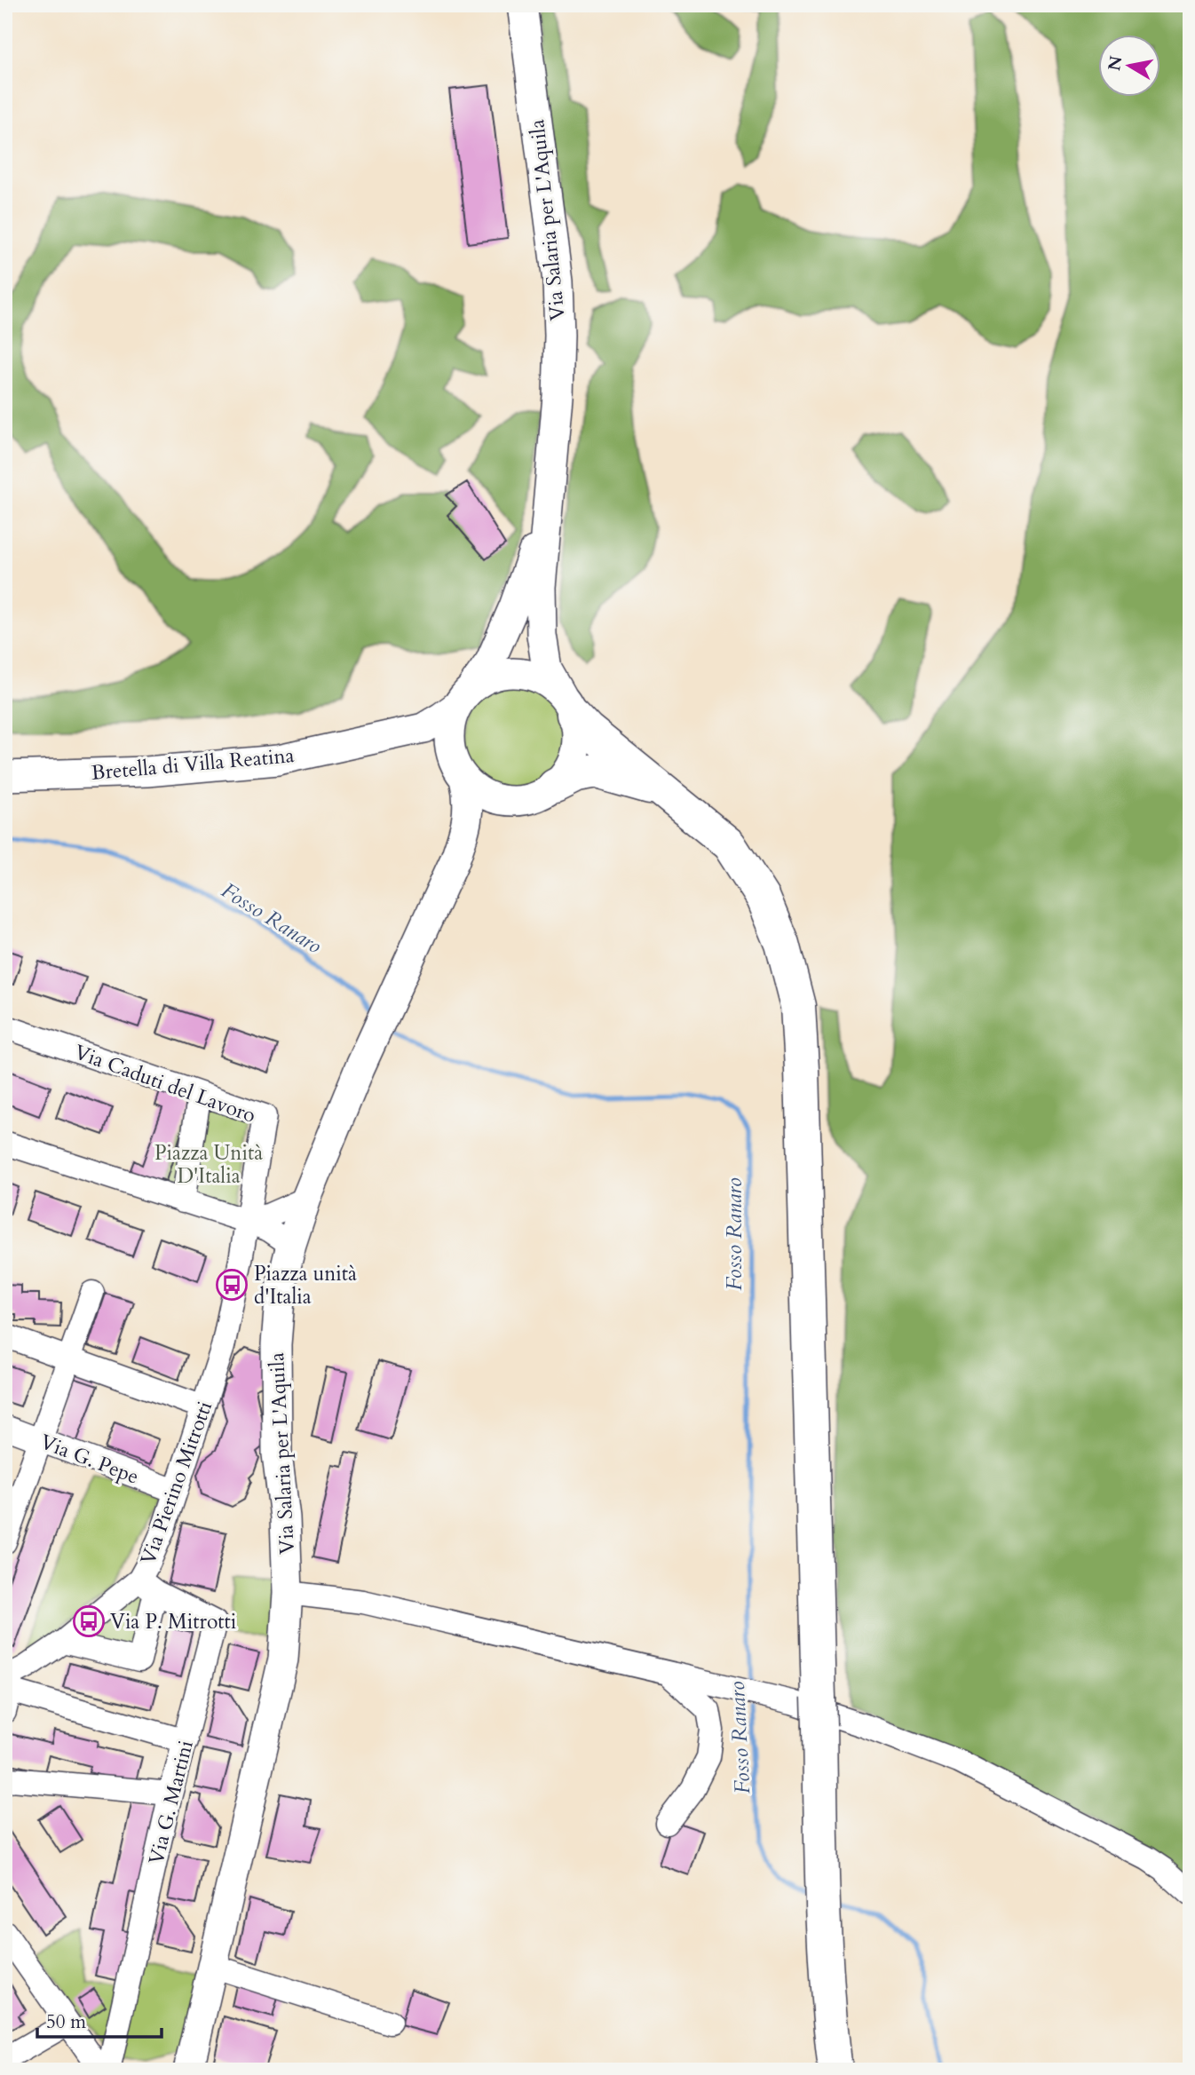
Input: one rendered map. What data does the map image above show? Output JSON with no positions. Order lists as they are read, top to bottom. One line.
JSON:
{"streets":{"main road":["Via Salaria per L'Aquila","Bretella di Villa Reatina"],"street":["Via Caduti del Lavoro","Via G. Pepe","Via Pierino Mitrotti","Via G. Martini"]},"crossings":[["Via Salaria per L'Aquila","Bretella di Villa Reatina"],["Via Caduti del Lavoro","Via Pierino Mitrotti"],["Via G. Pepe","Via Pierino Mitrotti"],["Via Pierino Mitrotti","Via G. Martini"]],"water":["Fosso Ranaro"],"parks":["Piazza Unità D'Italia"],"places":{"bus stop":["Piazza unità d'Italia","Via P. Mitrotti"]},"scale_bar":"50 m","north":"left"}
